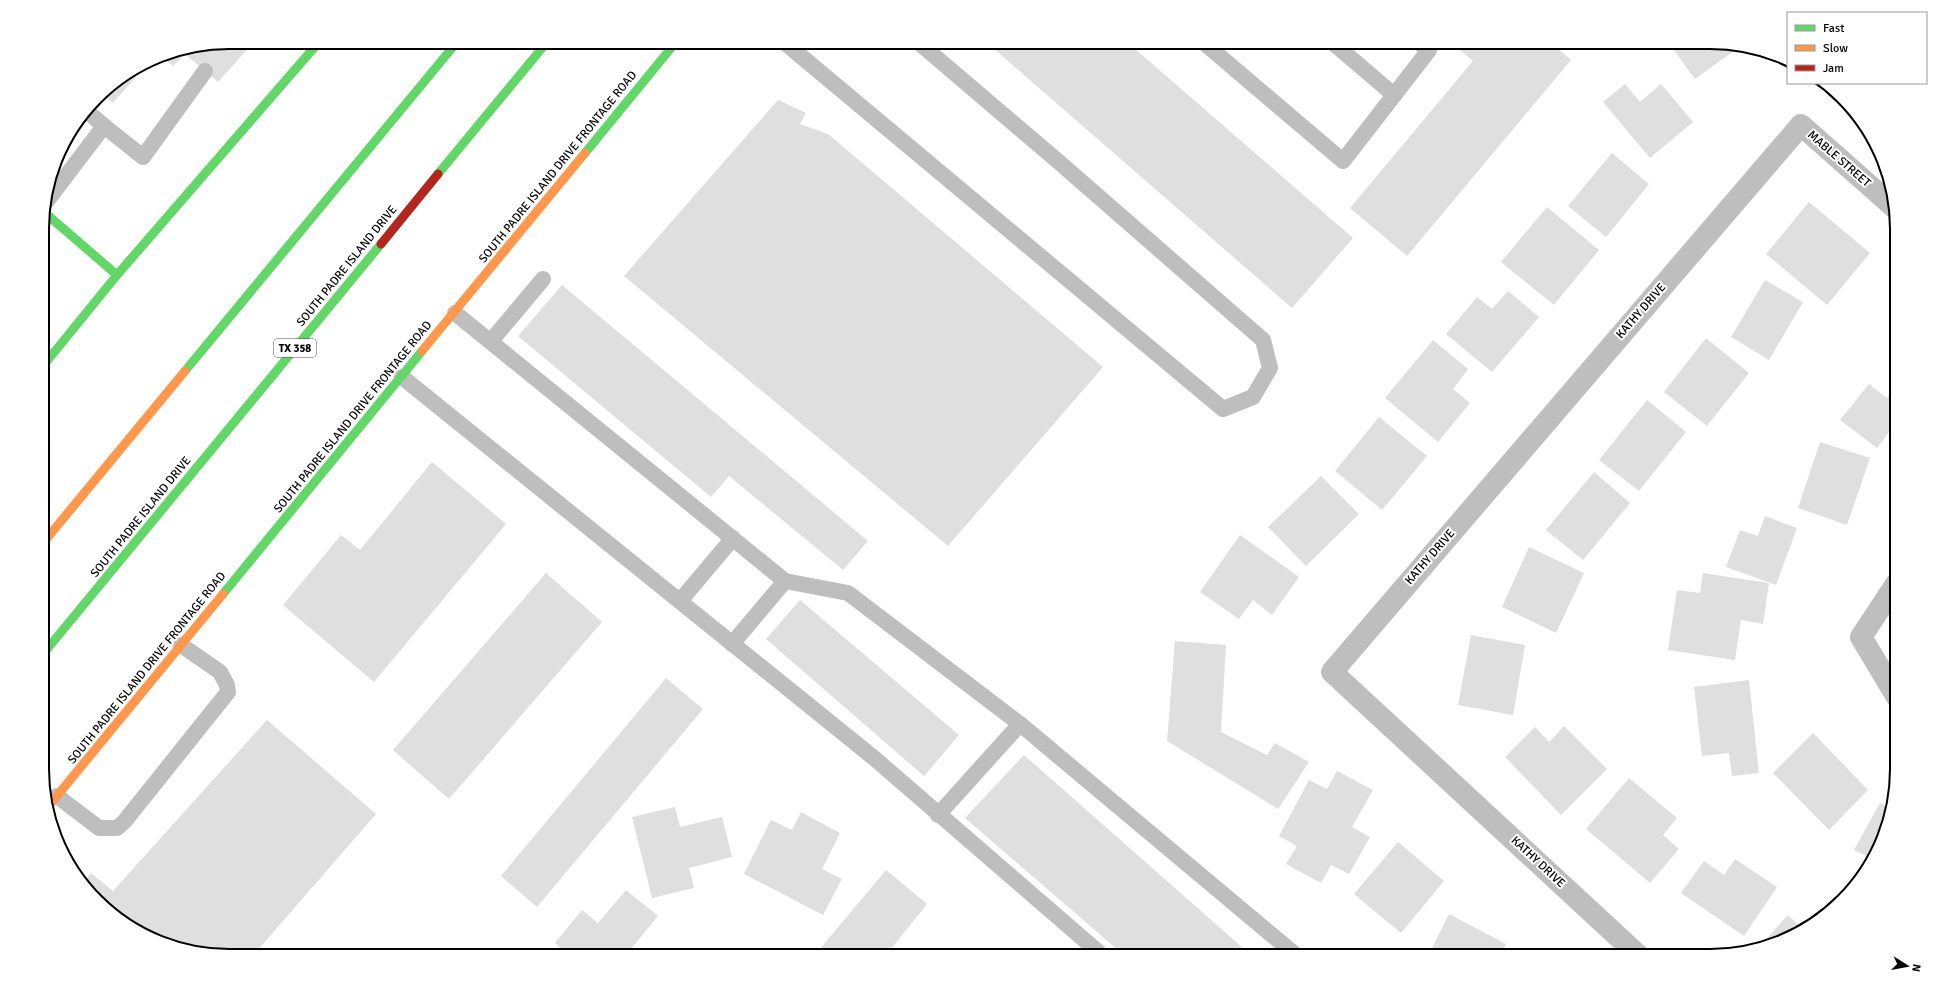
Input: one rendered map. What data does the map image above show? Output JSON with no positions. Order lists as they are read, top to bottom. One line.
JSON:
{"streets":{"main road":["SOUTH PADRE ISLAND DRIVE FRONTAGE ROAD","SOUTH PADRE ISLAND DRIVE","TX 358"],"street":["MABLE STREET","KATHY DRIVE"]},"crossings":[["MABLE STREET","KATHY DRIVE"]],"legend":["Fast","Slow","Jam"],"north":"right"}
